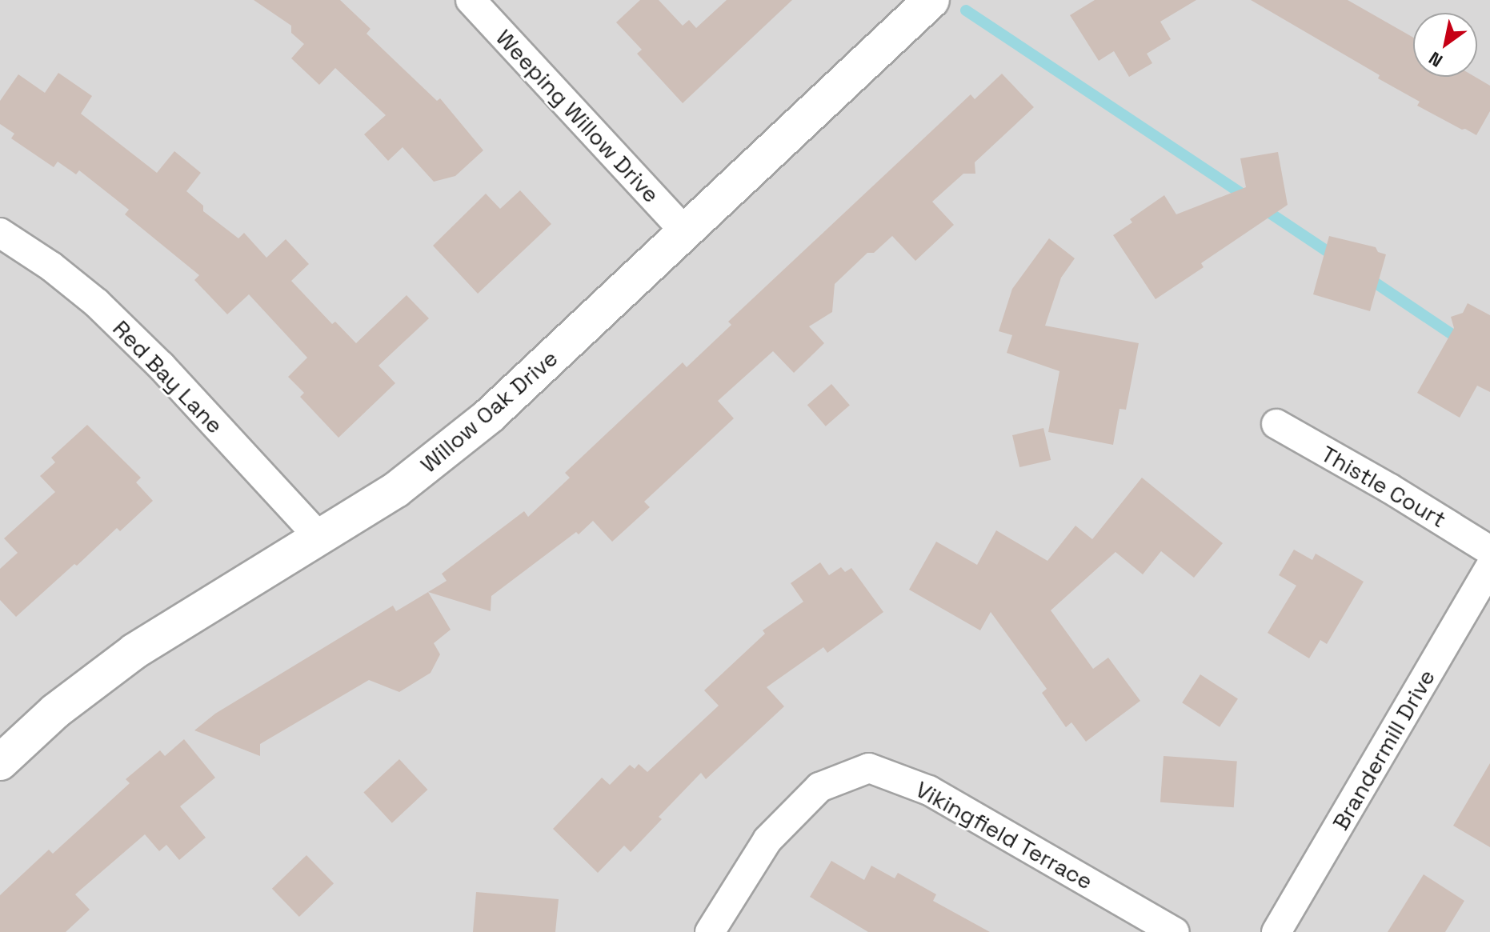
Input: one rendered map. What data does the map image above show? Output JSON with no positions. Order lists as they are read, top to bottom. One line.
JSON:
{"streets":{"street":["Weeping Willow Drive","Red Bay Lane","Willow Oak Drive","Thistle Court","Brandermill Drive","Vikingfield Terrace"]},"crossings":[["Weeping Willow Drive","Willow Oak Drive"],["Red Bay Lane","Willow Oak Drive"]],"north":"bottom left"}
